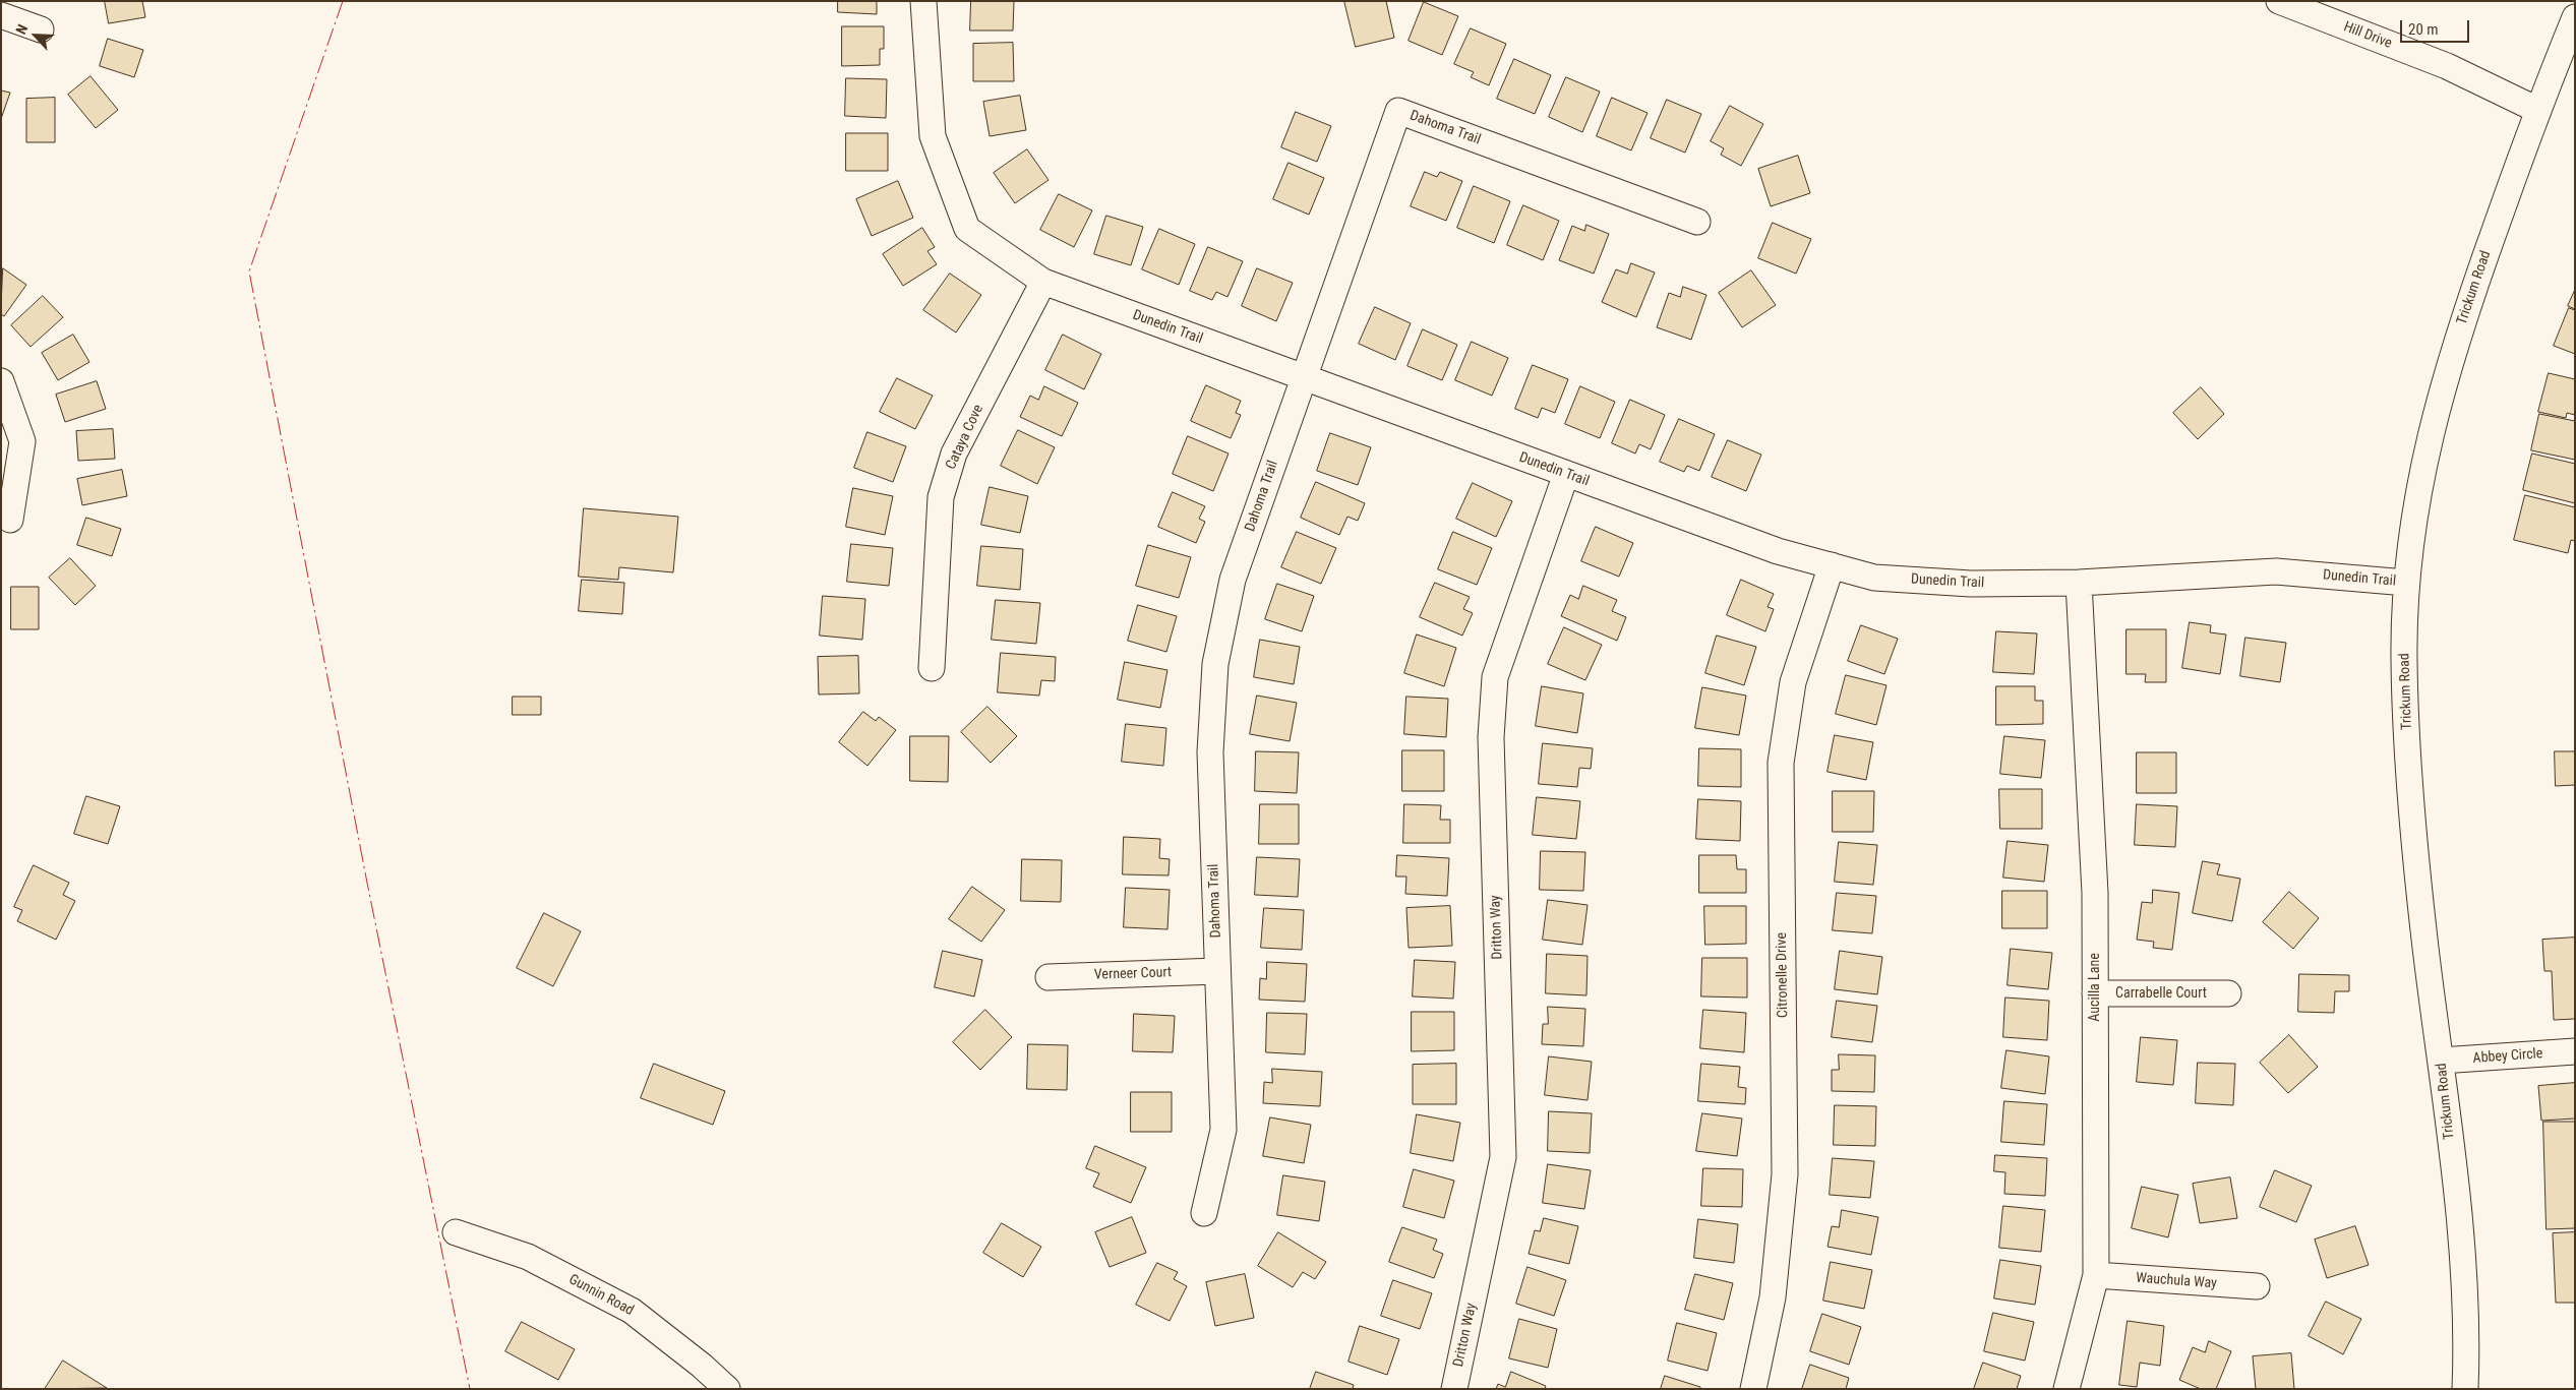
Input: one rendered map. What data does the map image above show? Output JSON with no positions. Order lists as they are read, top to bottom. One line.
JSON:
{"streets":{"street":["Hill Drive","Dahoma Trail","Trickum Road","Dunedin Trail","Cataya Cove","Dritton Way","Verneer Court","Citronelle Drive","Aucilla Lane","Carrabelle Court","Abbey Circle","Wauchula Way","Gunnin Road"]},"crossings":[["Hill Drive","Trickum Road"],["Dahoma Trail","Dunedin Trail"],["Dahoma Trail","Verneer Court"],["Trickum Road","Dunedin Trail"],["Trickum Road","Abbey Circle"],["Dunedin Trail","Cataya Cove"],["Dunedin Trail","Dritton Way"],["Dunedin Trail","Citronelle Drive"],["Dunedin Trail","Aucilla Lane"],["Aucilla Lane","Carrabelle Court"],["Aucilla Lane","Wauchula Way"]],"scale_bar":"20 m","north":"top left"}
